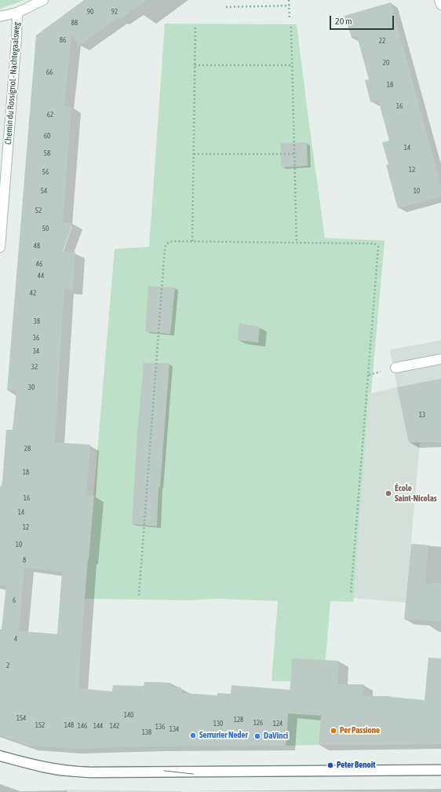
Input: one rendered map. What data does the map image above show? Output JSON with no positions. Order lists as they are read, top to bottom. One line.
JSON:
{"streets":{"street":["Chemin du Rossignol - Nachtegaalsweg"]},"places":["École Saint-Nicolas","Per Passione","Serrurier Neder","DaVinci","Peter Benoit"],"house_numbers":["90","92","88","86","22","20","66","18","16","62","60","14","58","12","56","54","10","52","50","48","46","44","42","38","36","34","32","30","13","28","18","16","14","12","10","8","6","4","2","140","154","128","126","130","124","152","148","146","144","142","136","134","138"],"scale_bar":"20 m"}
